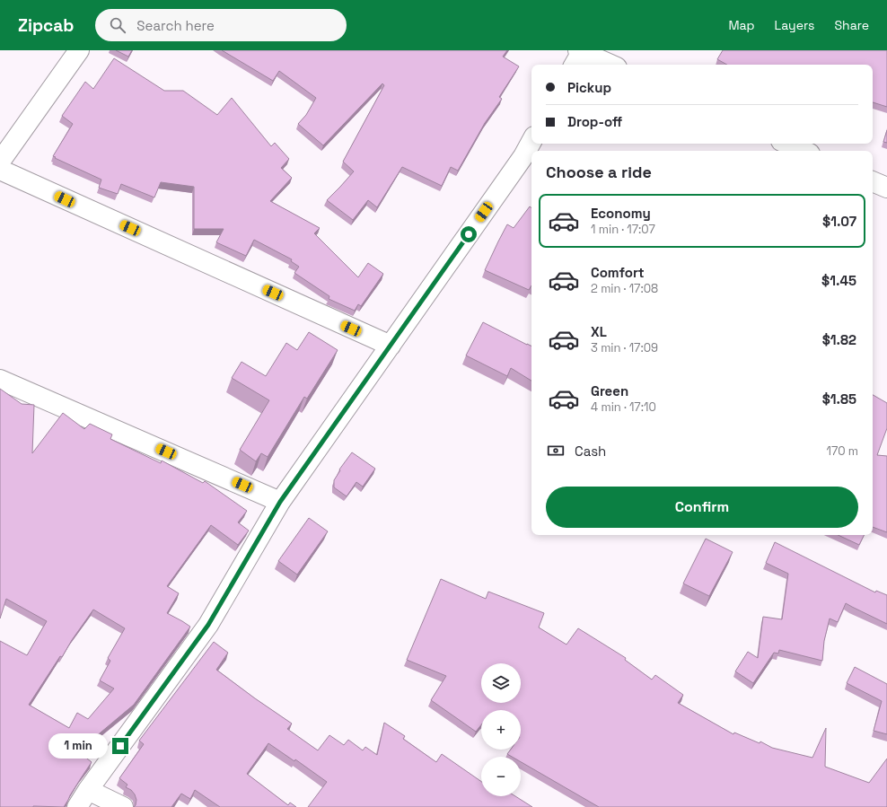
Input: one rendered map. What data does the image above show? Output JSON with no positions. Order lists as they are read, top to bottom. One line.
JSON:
{"page":{"header":"Zipcab","search":"Search here","nav":["Map","Layers","Share"],"banner":["Pickup","Drop-off"],"heading":"Choose a ride","list":[{"name":"Economy","note":"1 min · 17:07","value":"$1.07"},{"name":"Comfort","note":"2 min · 17:08","value":"$1.45"},{"name":"XL","note":"3 min · 17:09","value":"$1.82"},{"name":"Green","note":"4 min · 17:10","value":"$1.85"}],"pay":["Cash","170 m"],"buttons":"Confirm","map_buttons":["+","−"],"bubble":"1 min"}}
